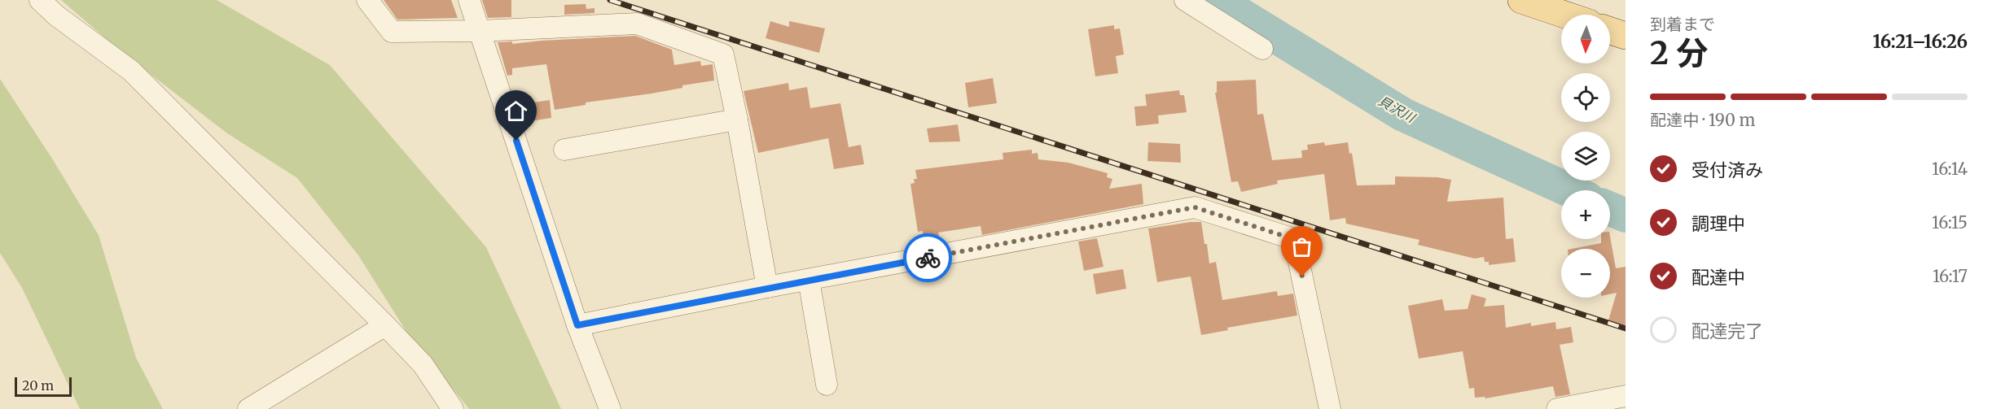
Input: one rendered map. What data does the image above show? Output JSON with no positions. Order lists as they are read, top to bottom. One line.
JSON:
{"water":["貝沢川"],"scale_bar":"20 m","north":"bottom","page":{"heading":["2 分","到着まで","16:21–16:26"],"map_buttons":["+","−"],"bar":"配達中 · 190 m","list":[["受付済み","16:14"],["調理中","16:15"],["配達中","16:17"],"配達完了"],"scale":"20 m"}}
